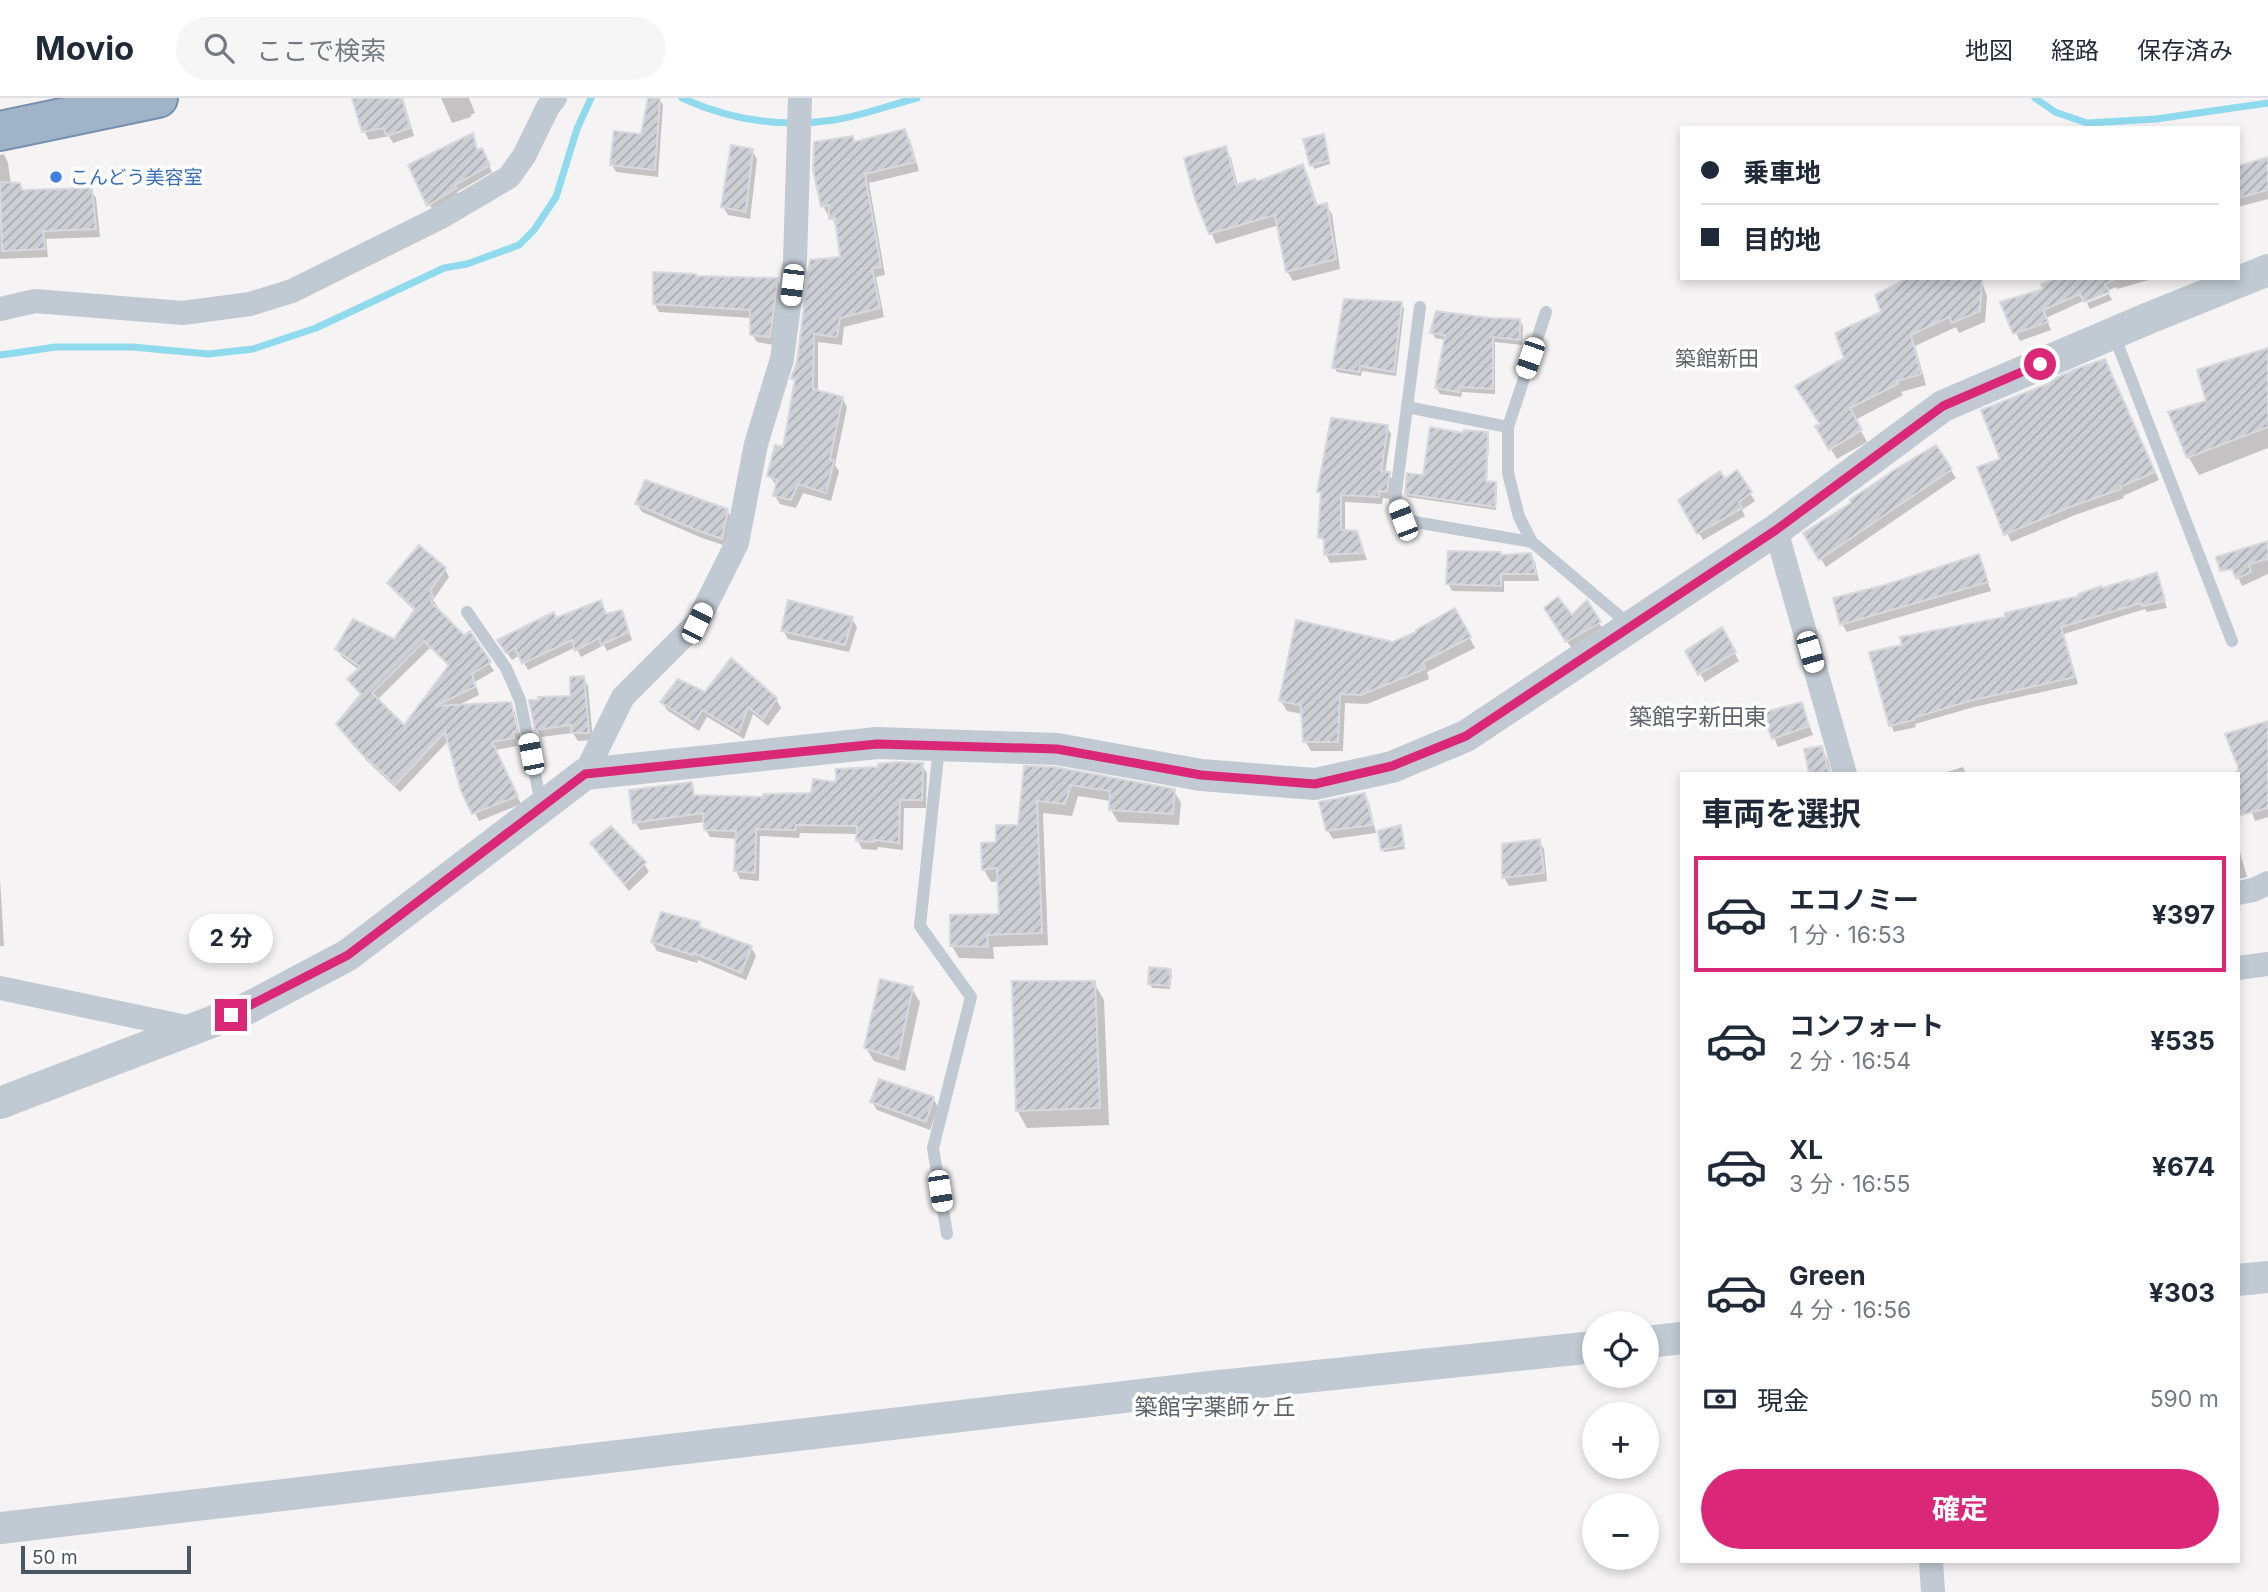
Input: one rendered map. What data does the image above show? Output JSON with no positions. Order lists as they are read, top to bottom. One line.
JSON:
{"districts":["築館新田","築館字新田東","築館字薬師ヶ丘"],"places":["こんどう美容室"],"scale_bar":"50 m","page":{"header":"Movio","search":"ここで検索","nav":["地図","経路","保存済み"],"banner":["乗車地","目的地"],"heading":"車両を選択","list":[{"name":"エコノミー","note":"1 分 · 16:53","value":"¥397"},{"name":"コンフォート","note":"2 分 · 16:54","value":"¥535"},{"name":"XL","note":"3 分 · 16:55","value":"¥674"},{"name":"Green","note":"4 分 · 16:56","value":"¥303"}],"bubble":"2 分","map_buttons":["+","−"],"pay":["現金","590 m"],"buttons":"確定","scale":"50 m"}}
